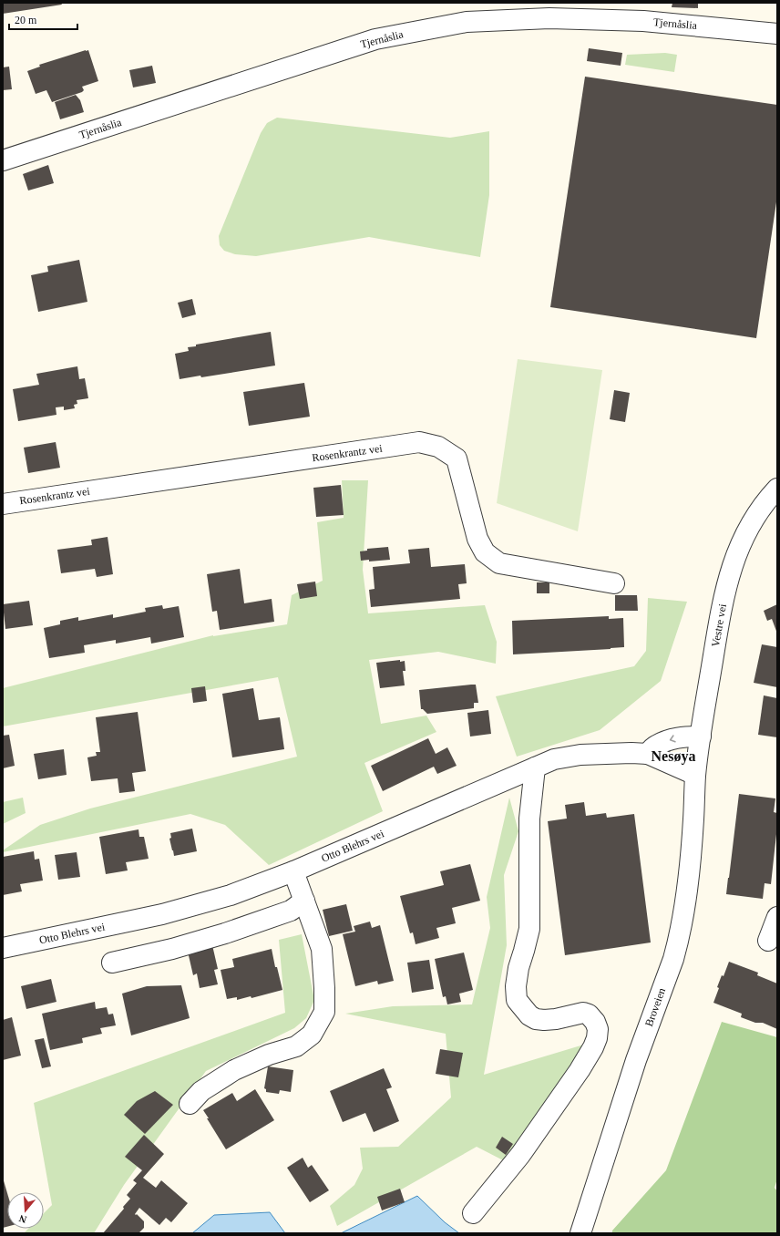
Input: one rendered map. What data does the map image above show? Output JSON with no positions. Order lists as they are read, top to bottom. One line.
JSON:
{"streets":{"street":["Tjernåslia","Rosenkrantz vei","Vestre vei","Otto Blehrs vei","Broveien"]},"crossings":[["Vestre vei","Otto Blehrs vei"],["Vestre vei","Broveien"],["Otto Blehrs vei","Broveien"]],"districts":["Nesøya"],"scale_bar":"20 m","north":"bottom"}
